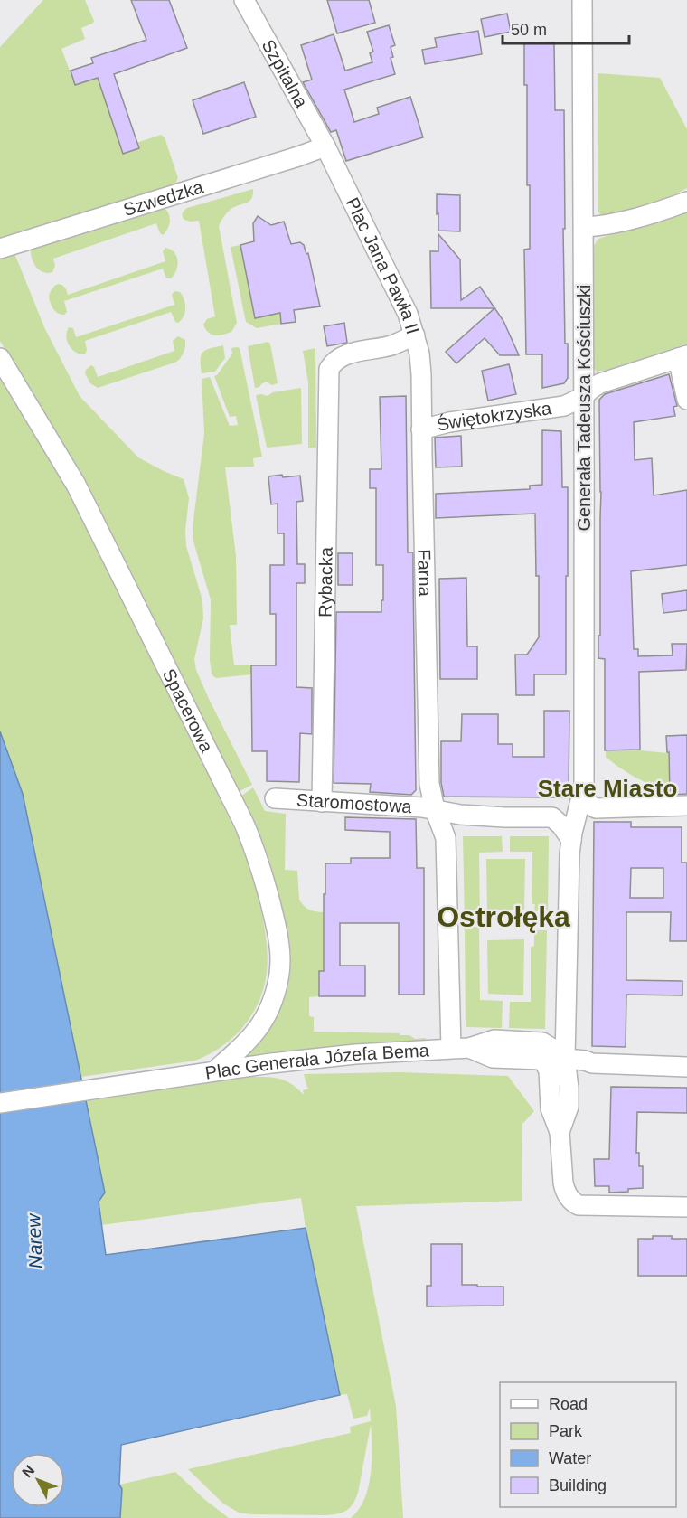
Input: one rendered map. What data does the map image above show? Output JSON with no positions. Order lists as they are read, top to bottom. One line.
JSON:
{"streets":{"street":["Szpitalna","Szwedzka","Plac Jana Pawła II","Generała Tadeusza Kościuszki","Świętokrzyska","Farna","Rybacka","Spacerowa","Staromostowa","Plac Generała Józefa Bema"]},"crossings":[["Szpitalna","Szwedzka"],["Szpitalna","Plac Jana Pawła II"],["Szwedzka","Plac Jana Pawła II"],["Plac Jana Pawła II","Farna"],["Plac Jana Pawła II","Rybacka"],["Generała Tadeusza Kościuszki","Świętokrzyska"],["Świętokrzyska","Farna"],["Farna","Staromostowa"],["Farna","Plac Generała Józefa Bema"],["Rybacka","Staromostowa"],["Spacerowa","Plac Generała Józefa Bema"],["Staromostowa","Plac Generała Józefa Bema"]],"districts":["Stare Miasto","Ostrołęka"],"water":["Narew"],"legend":["Road","Park","Water","Building"],"scale_bar":"50 m","north":"top left"}
